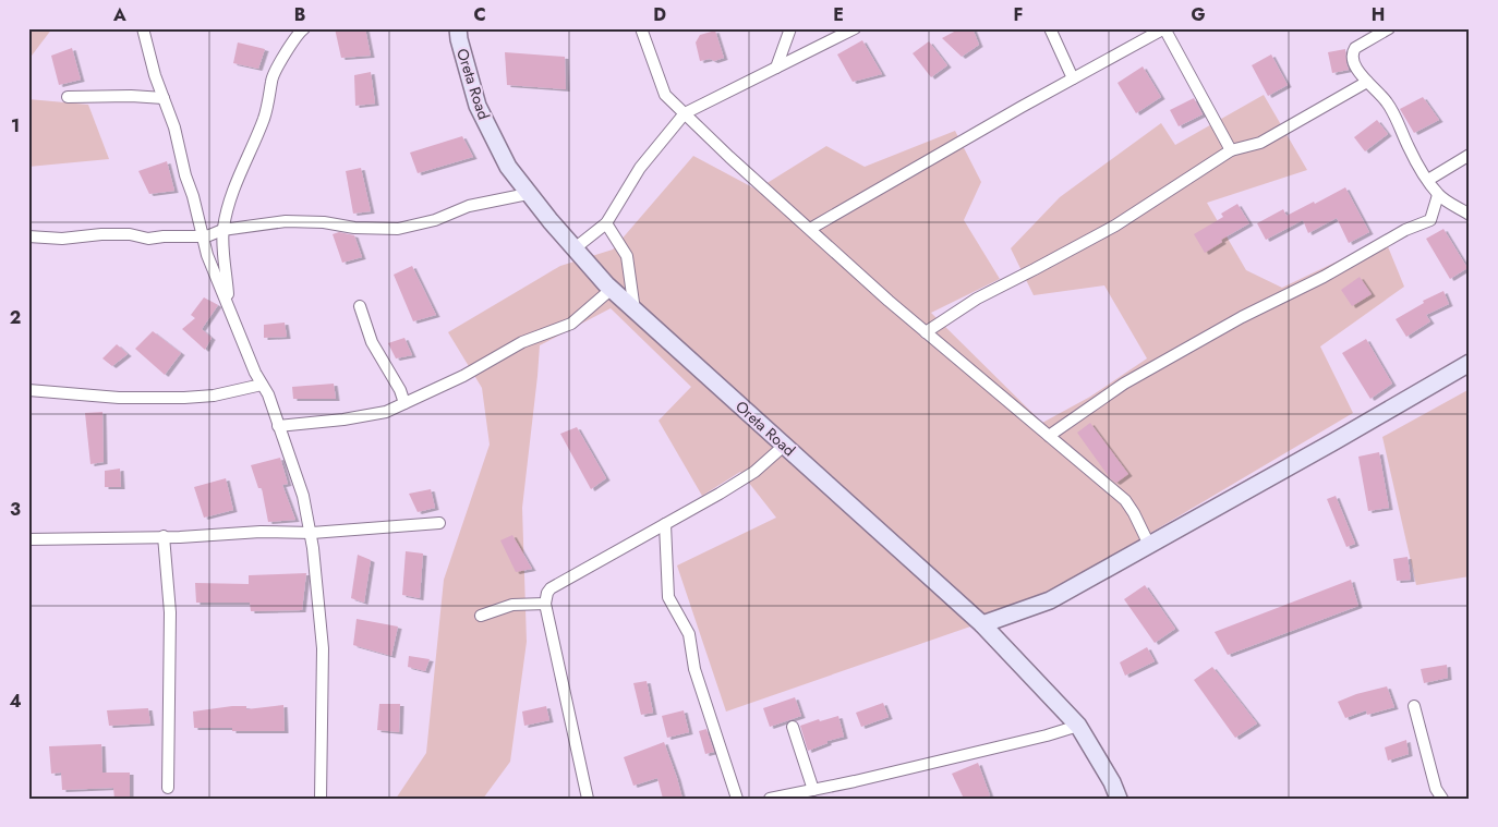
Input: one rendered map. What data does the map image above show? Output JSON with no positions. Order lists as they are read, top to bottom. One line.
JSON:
{"streets":{"street":["Oreta Road"]},"grid":{"columns":["A","B","C","D","E","F","G","H"],"rows":["1","2","3","4"]}}
